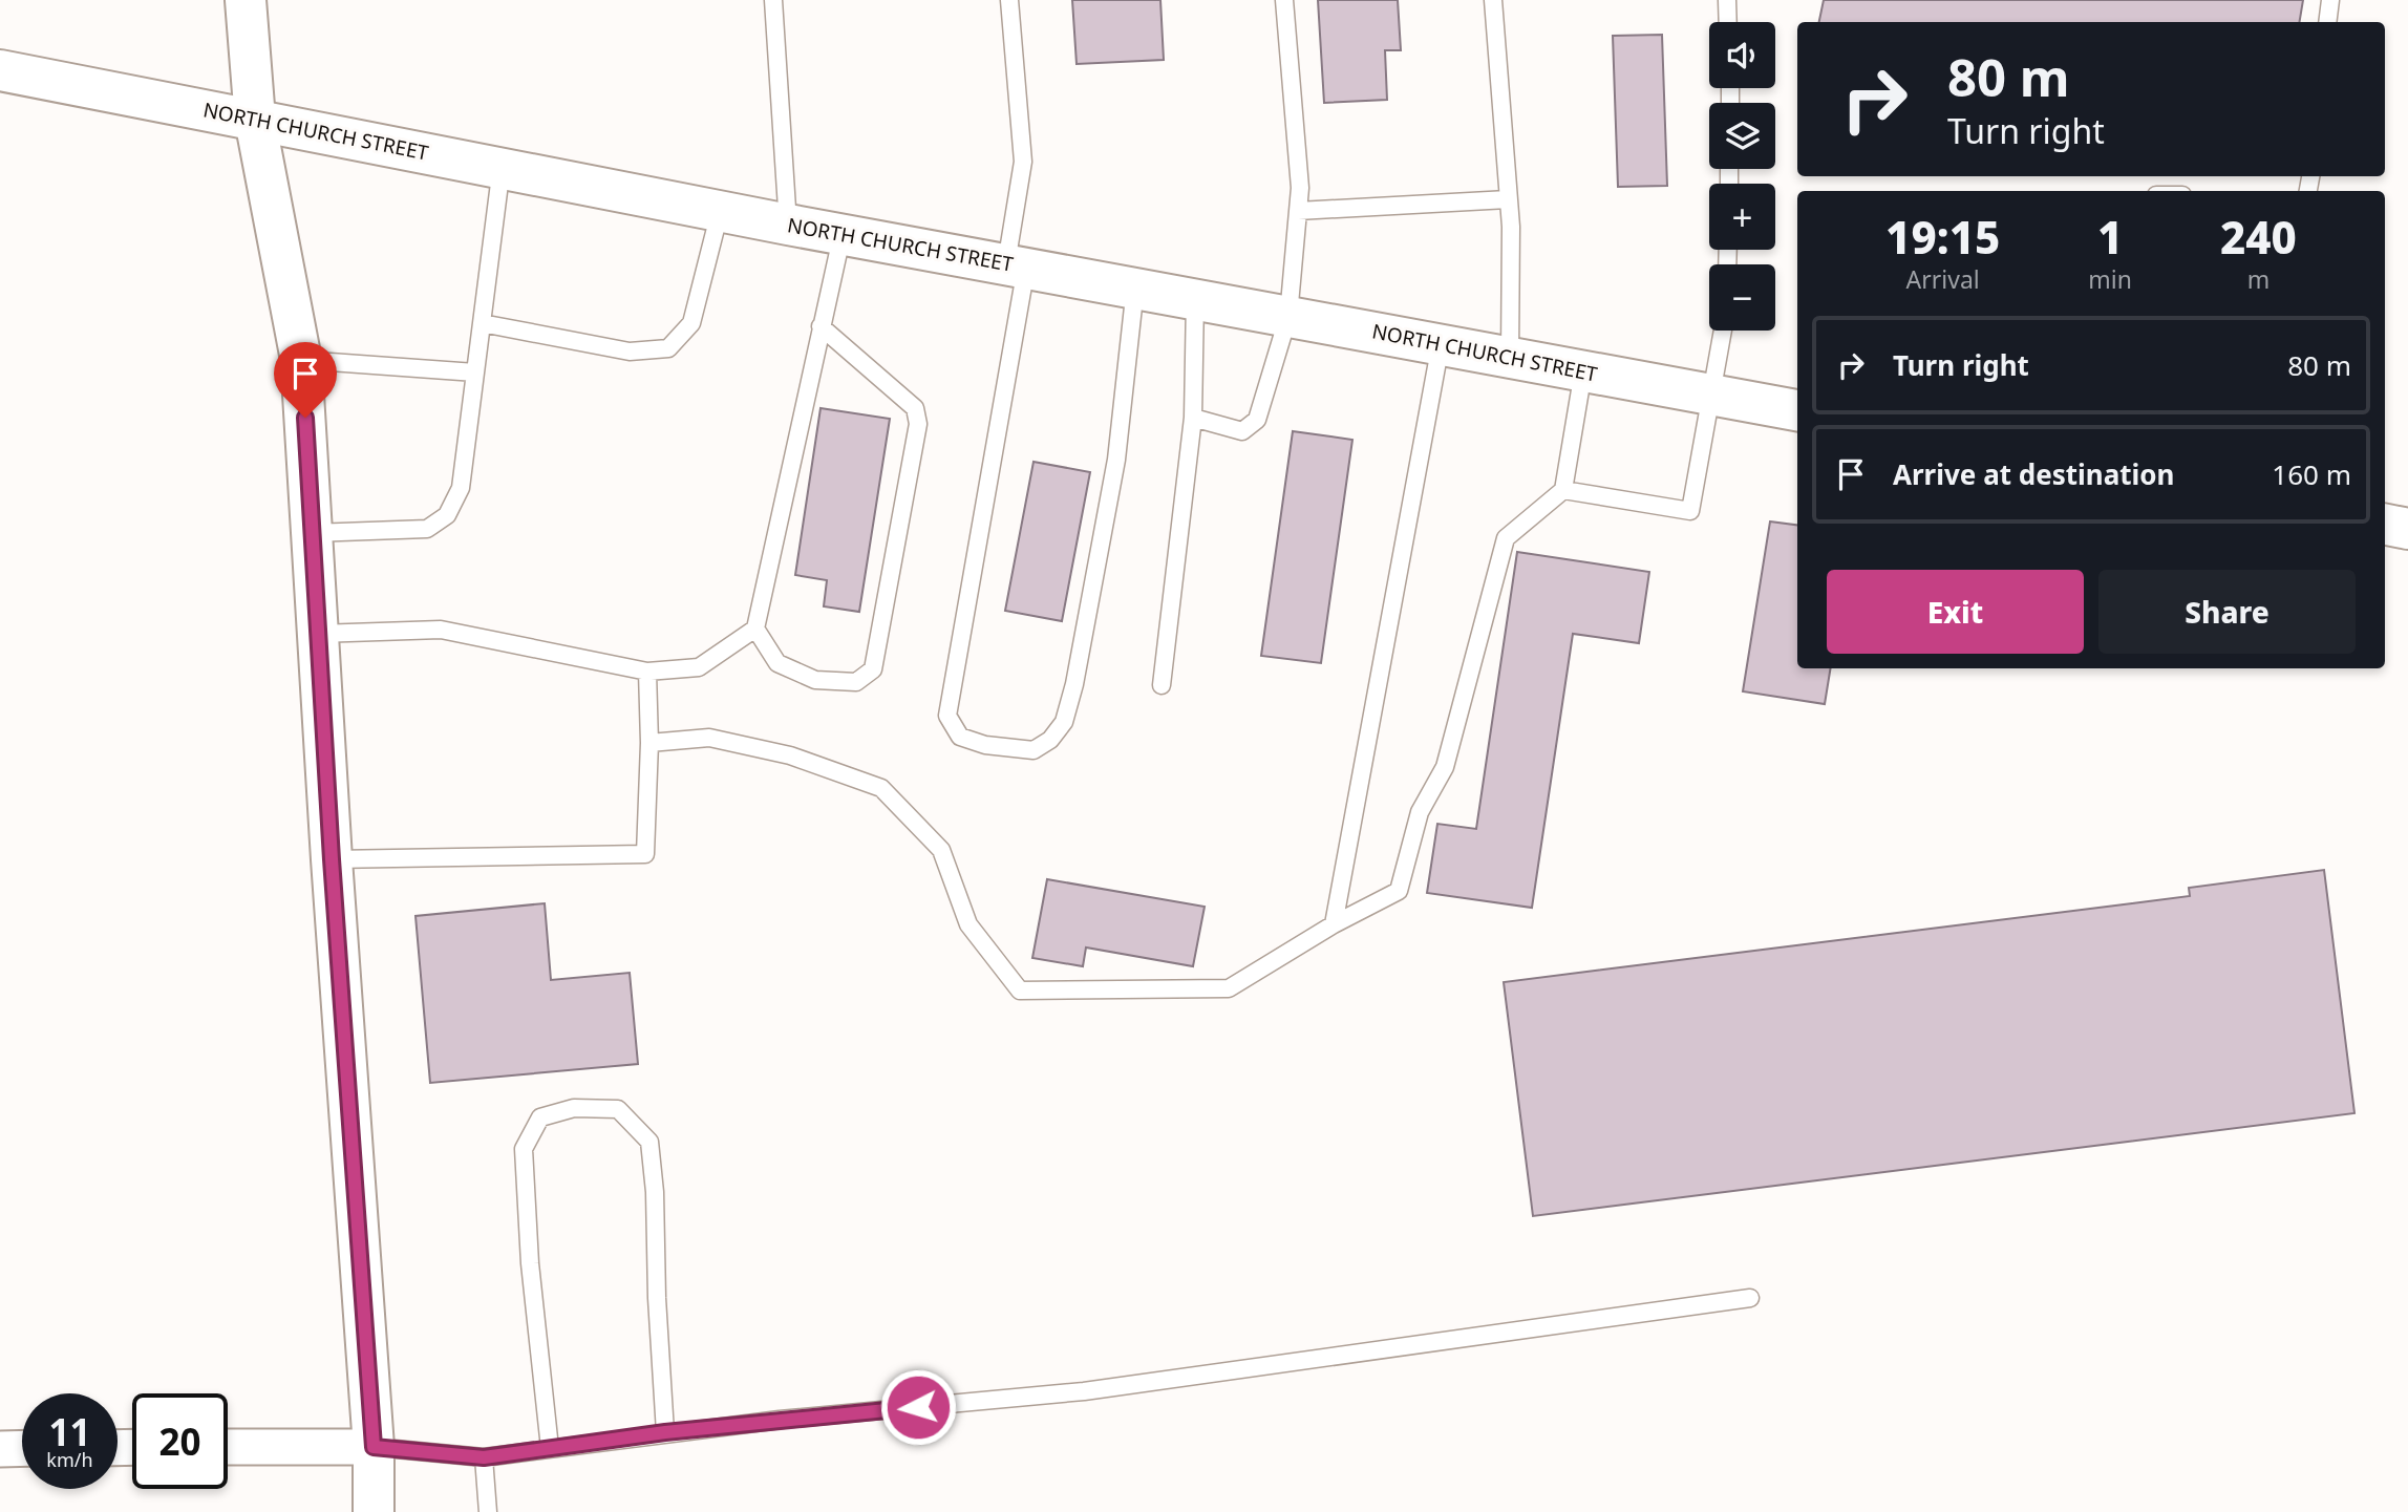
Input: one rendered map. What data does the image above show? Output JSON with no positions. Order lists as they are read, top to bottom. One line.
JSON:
{"streets":{"main road":["NORTH CHURCH STREET"]},"page":{"map_buttons":["+","−"],"turn":["80 m","Turn right"],"eta":["19:15","Arrival","1","min","240","m"],"list":[{"name":"Turn right","value":"80 m"},{"name":"Arrive at destination","value":"160 m"}],"buttons":["Exit","Share"],"speed":"11 km/h","limit":"20"}}
